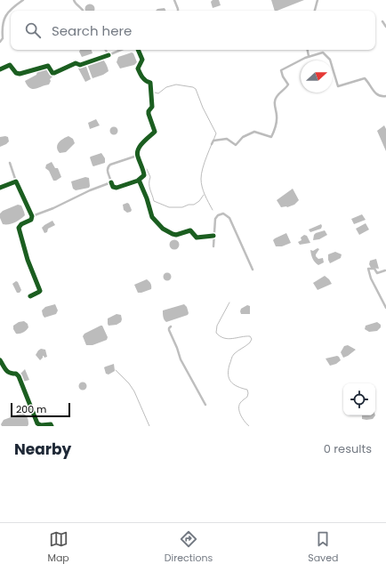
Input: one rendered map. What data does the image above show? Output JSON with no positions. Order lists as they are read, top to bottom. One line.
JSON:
{"scale_bar":"200 m","north":"right","page":{"search":"Search here","scale":"200 m","heading":["Nearby","0 results"],"nav":["Map","Directions","Saved"]}}
